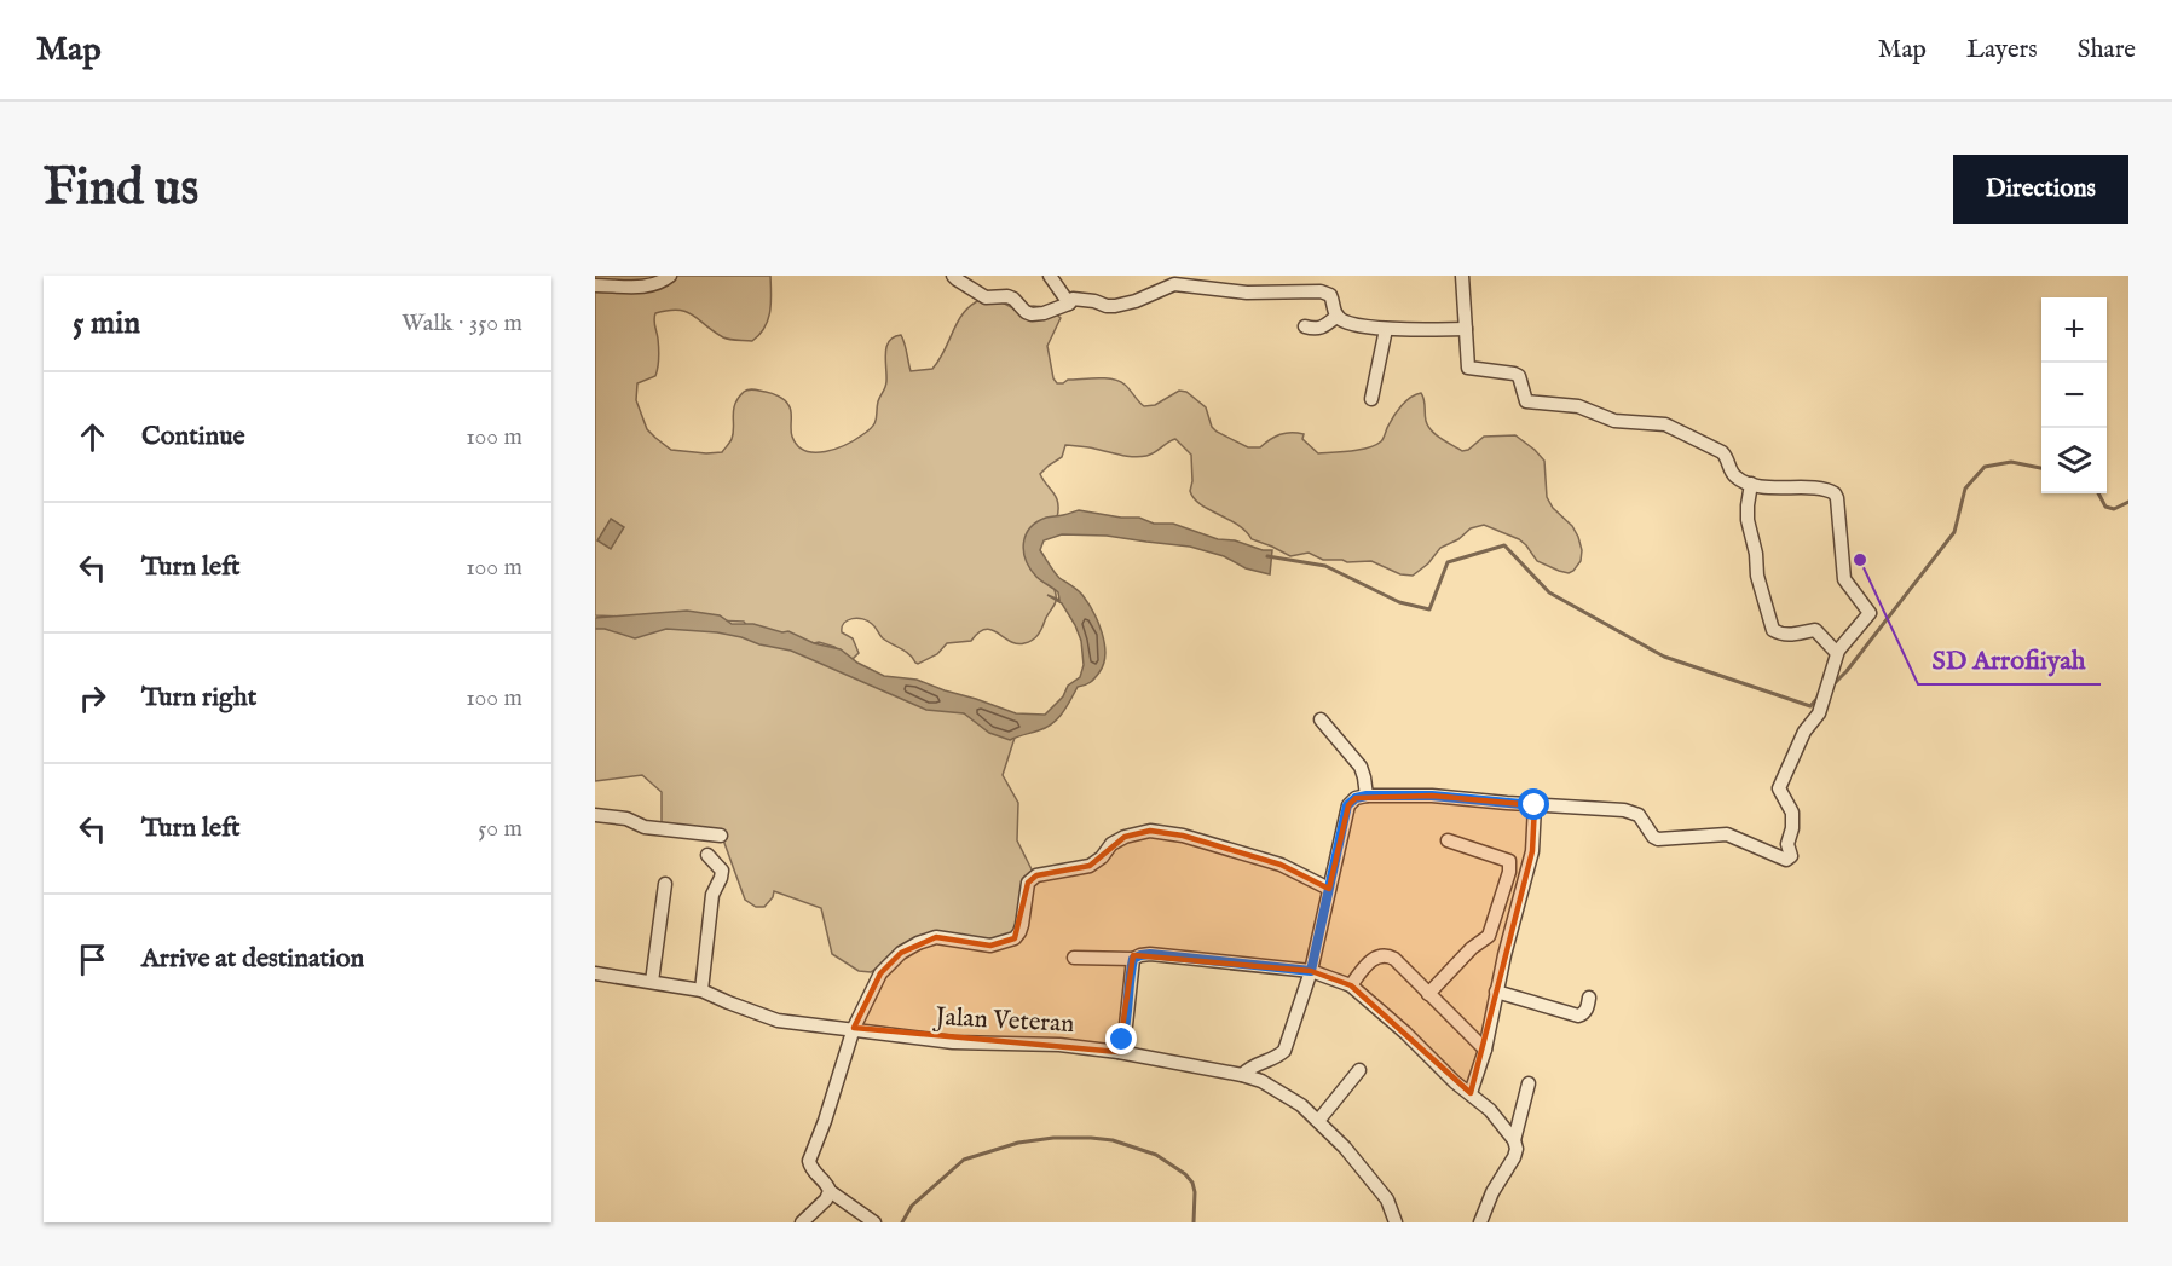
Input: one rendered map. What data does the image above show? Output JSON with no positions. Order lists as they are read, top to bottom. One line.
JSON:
{"streets":{"street":["Jalan Veteran"]},"places":["SD Arrofiiyah"],"page":{"header":"Map","nav":["Map","Layers","Share"],"buttons":"Directions","title":"Find us","heading":["5 min","Walk · 350 m"],"map_buttons":["+","−"],"list":[["Continue","100 m"],["Turn left","100 m"],["Turn right","100 m"],["Turn left","50 m"],"Arrive at destination"]}}
